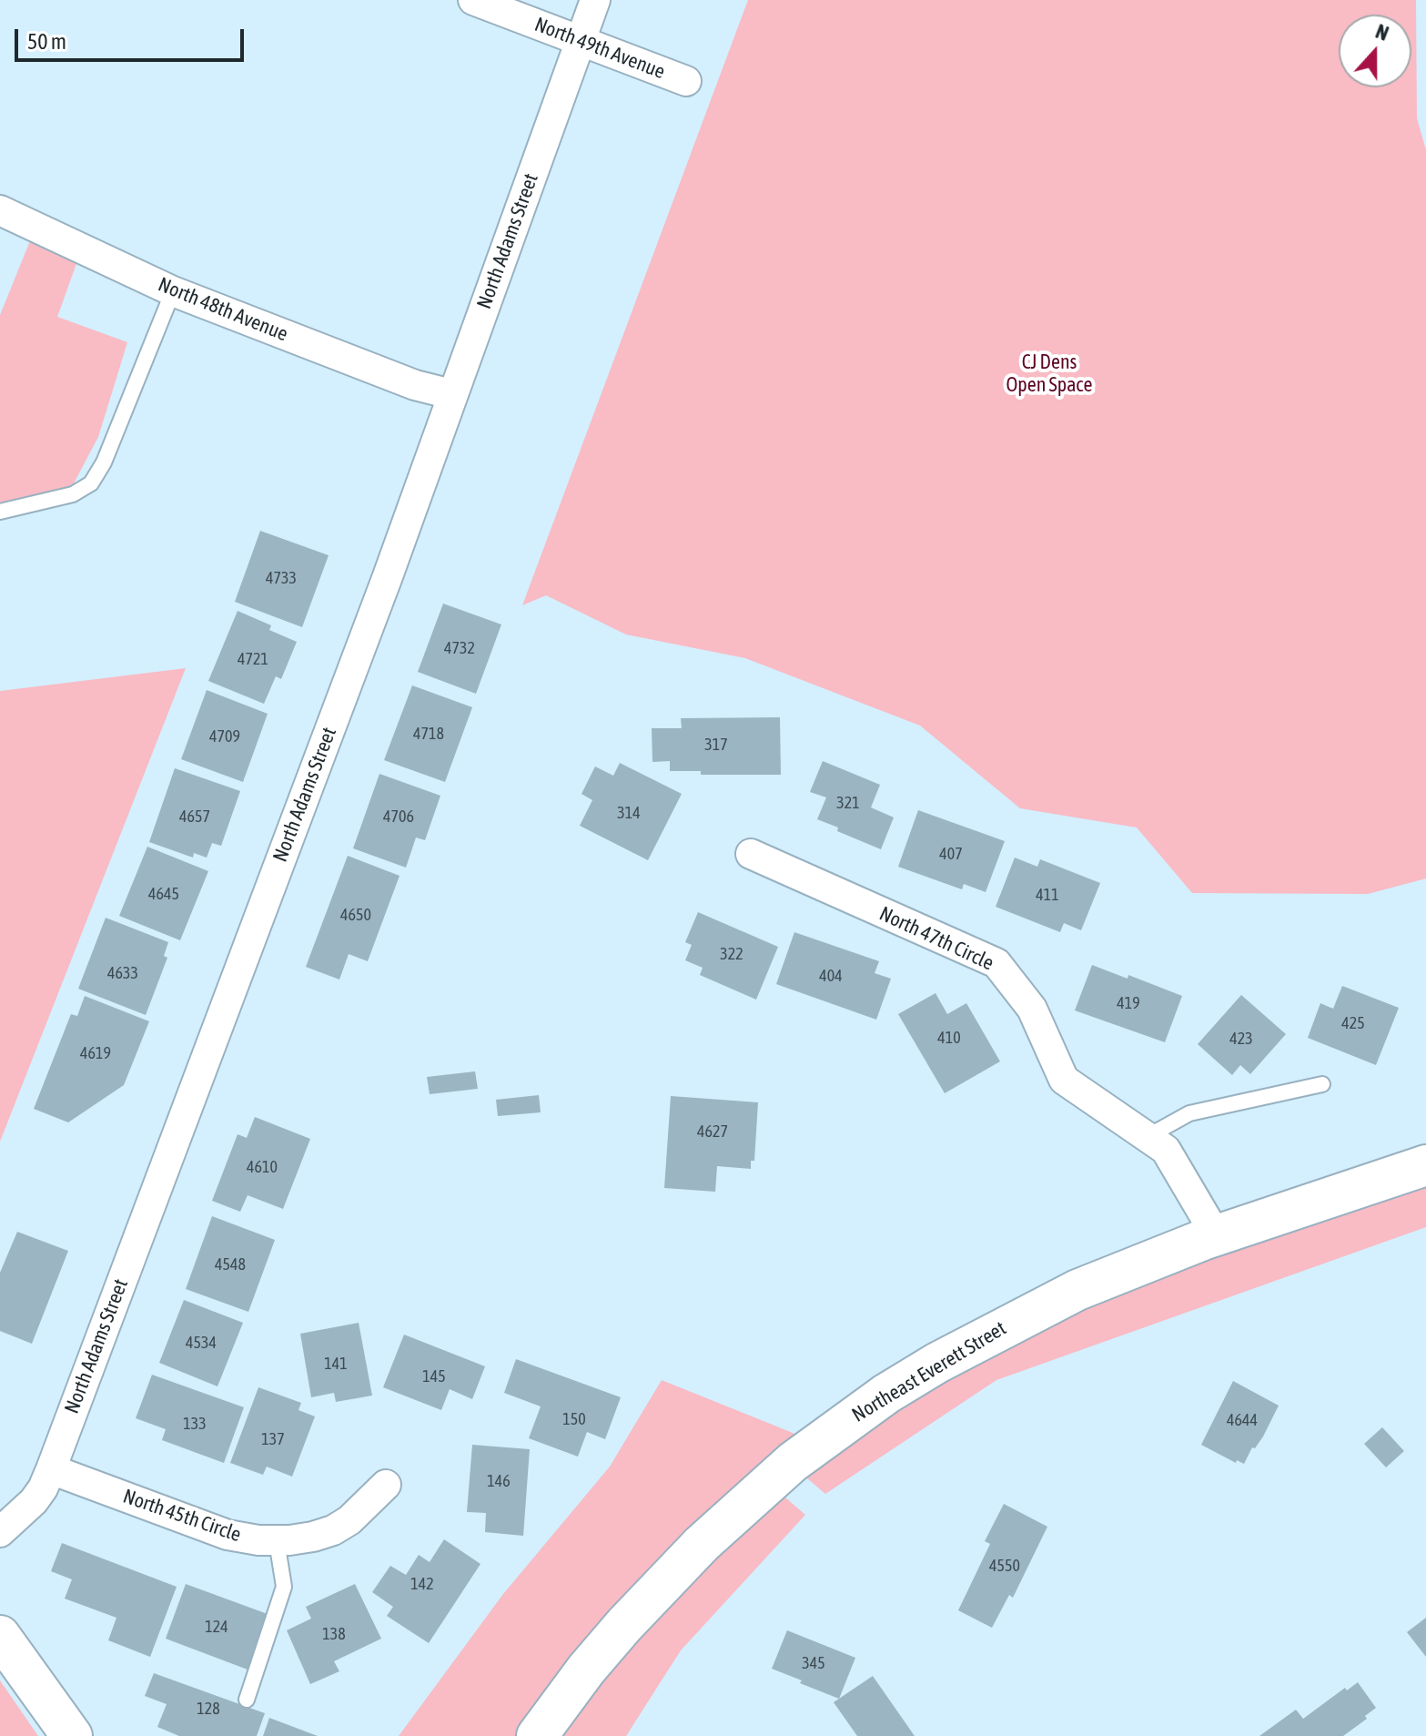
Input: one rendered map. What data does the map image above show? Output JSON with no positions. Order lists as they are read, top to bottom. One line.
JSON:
{"streets":{"main road":["Northeast Everett Street"],"street":["North 49th Avenue","North Adams Street","North 48th Avenue","North 47th Circle","North 45th Circle"]},"crossings":[["North 49th Avenue","North Adams Street"],["North Adams Street","North 48th Avenue"],["North Adams Street","North 45th Circle"],["North 47th Circle","Northeast Everett Street"]],"parks":["CJ Dens Open Space"],"house_numbers":["4733","4732","4721","4718","4709","317","321","314","4657","4706","407","4645","411","4650","322","4633","404","419","425","410","423","4619","4627","4610","4548","4534","141","145","150","4644","133","137","146","4550","142","124","138","345","128"],"scale_bar":"50 m","north":"top"}
